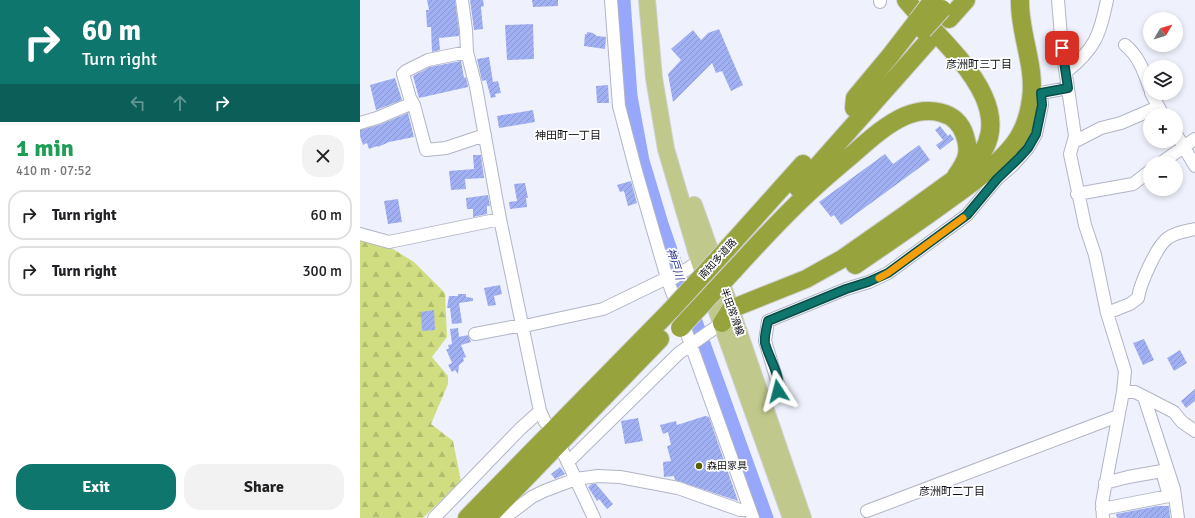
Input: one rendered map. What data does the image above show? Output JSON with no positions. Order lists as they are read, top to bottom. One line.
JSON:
{"streets":{"highway":["南知多道路"],"main road":["半田常滑線"]},"districts":["彦洲町三丁目","神田町一丁目","彦洲町二丁目"],"water":["神戸川"],"places":["森田家具"],"north":"top right","page":{"turn":["60 m","Turn right"],"map_buttons":["+","−"],"heading":["1 min","410 m · 07:52"],"list":[{"name":"Turn right","value":"60 m"},{"name":"Turn right","value":"300 m"}],"buttons":["Exit","Share"]}}
